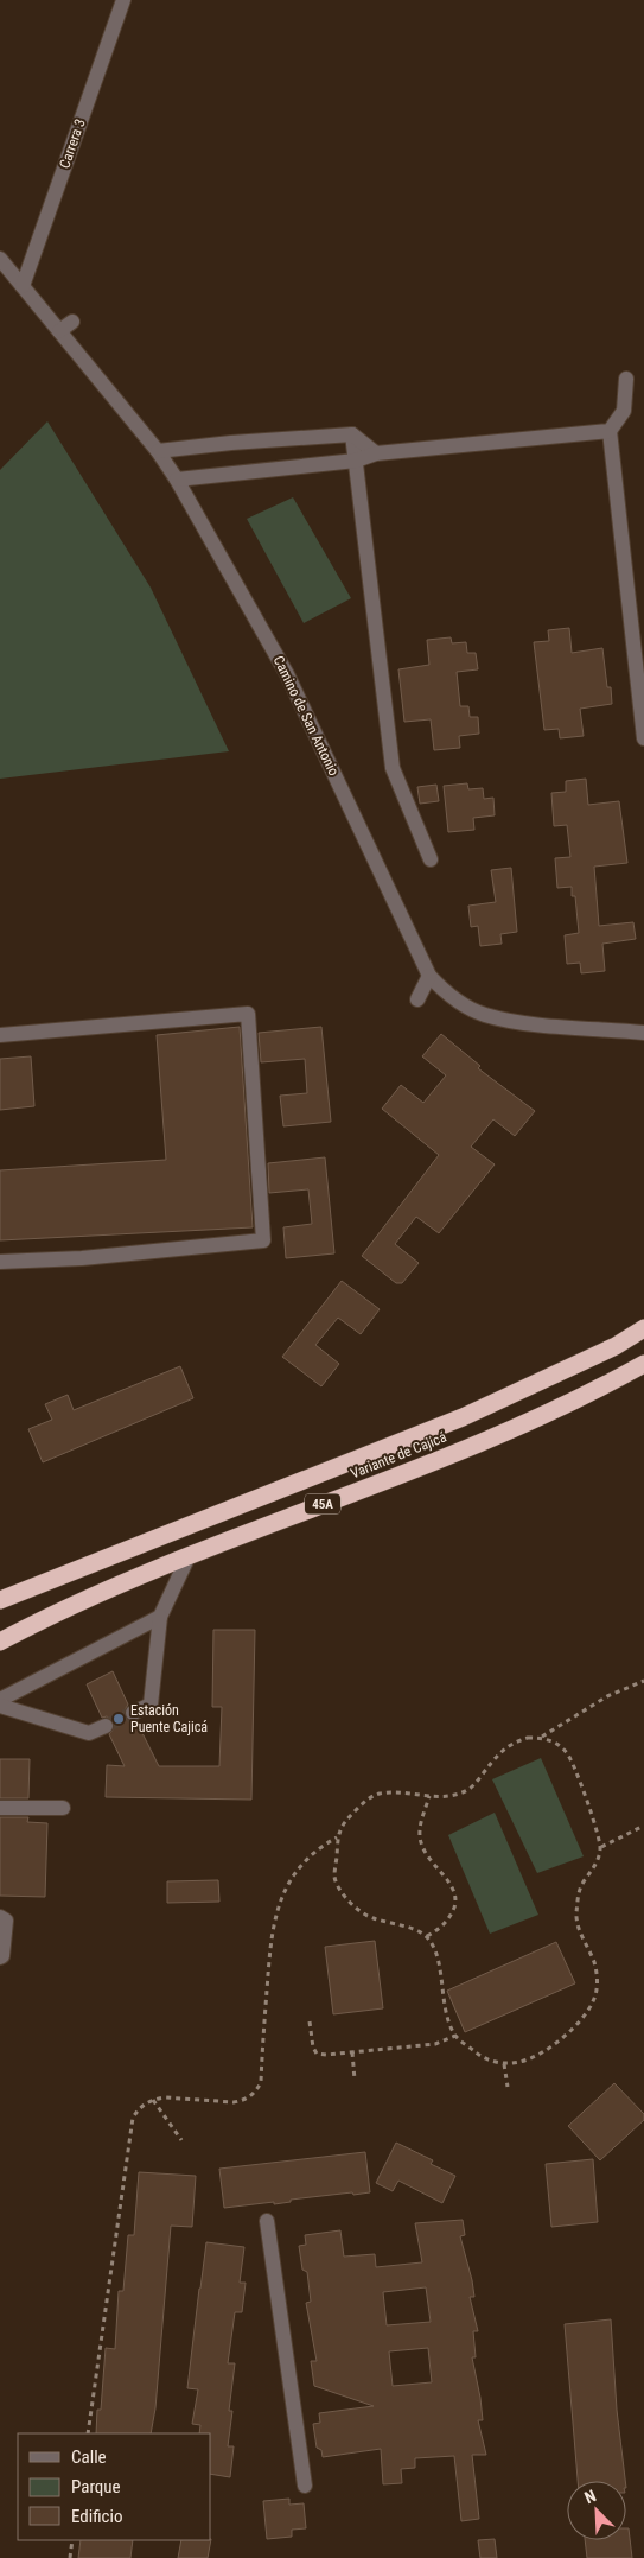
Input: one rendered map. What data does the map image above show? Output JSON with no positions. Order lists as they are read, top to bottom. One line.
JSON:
{"streets":{"highway":["Variante de Cajicá","45A"],"street":["Carrera 3","Camino de San Antonio"]},"crossings":[["Carrera 3","Camino de San Antonio"]],"places":["Estación Puente Cajicá"],"legend":["Calle","Parque","Edificio"],"north":"top left"}
